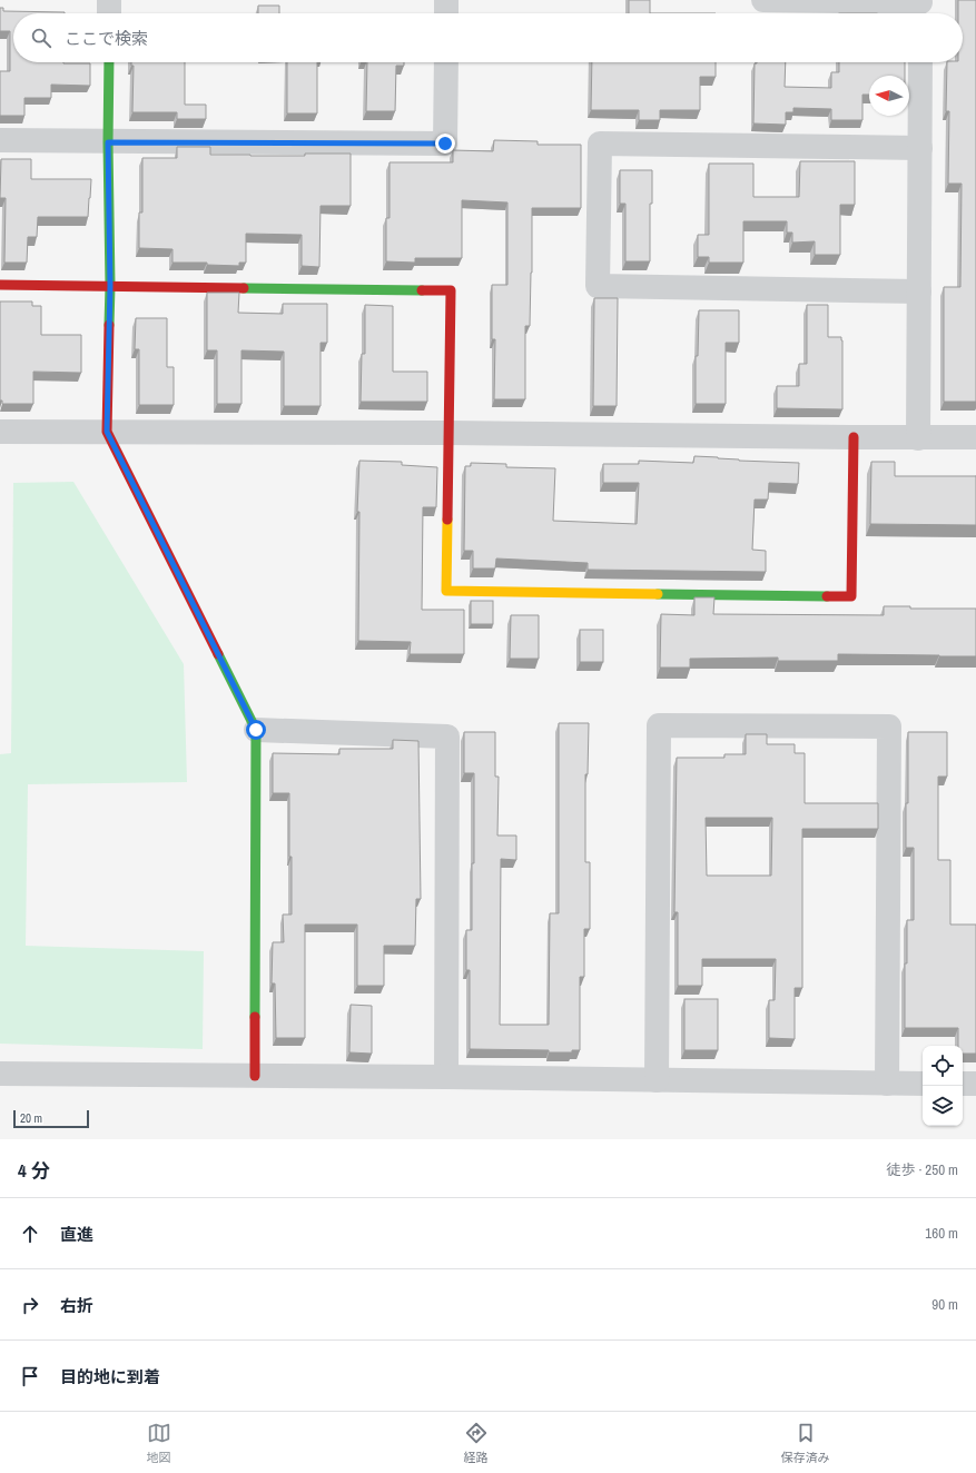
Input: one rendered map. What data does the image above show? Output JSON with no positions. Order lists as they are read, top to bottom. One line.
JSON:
{"scale_bar":"20 m","north":"left","page":{"search":"ここで検索","scale":"20 m","heading":["4 分","徒歩 · 250 m"],"list":[["直進","160 m"],["右折","90 m"],"目的地に到着"],"nav":["地図","経路","保存済み"]}}
